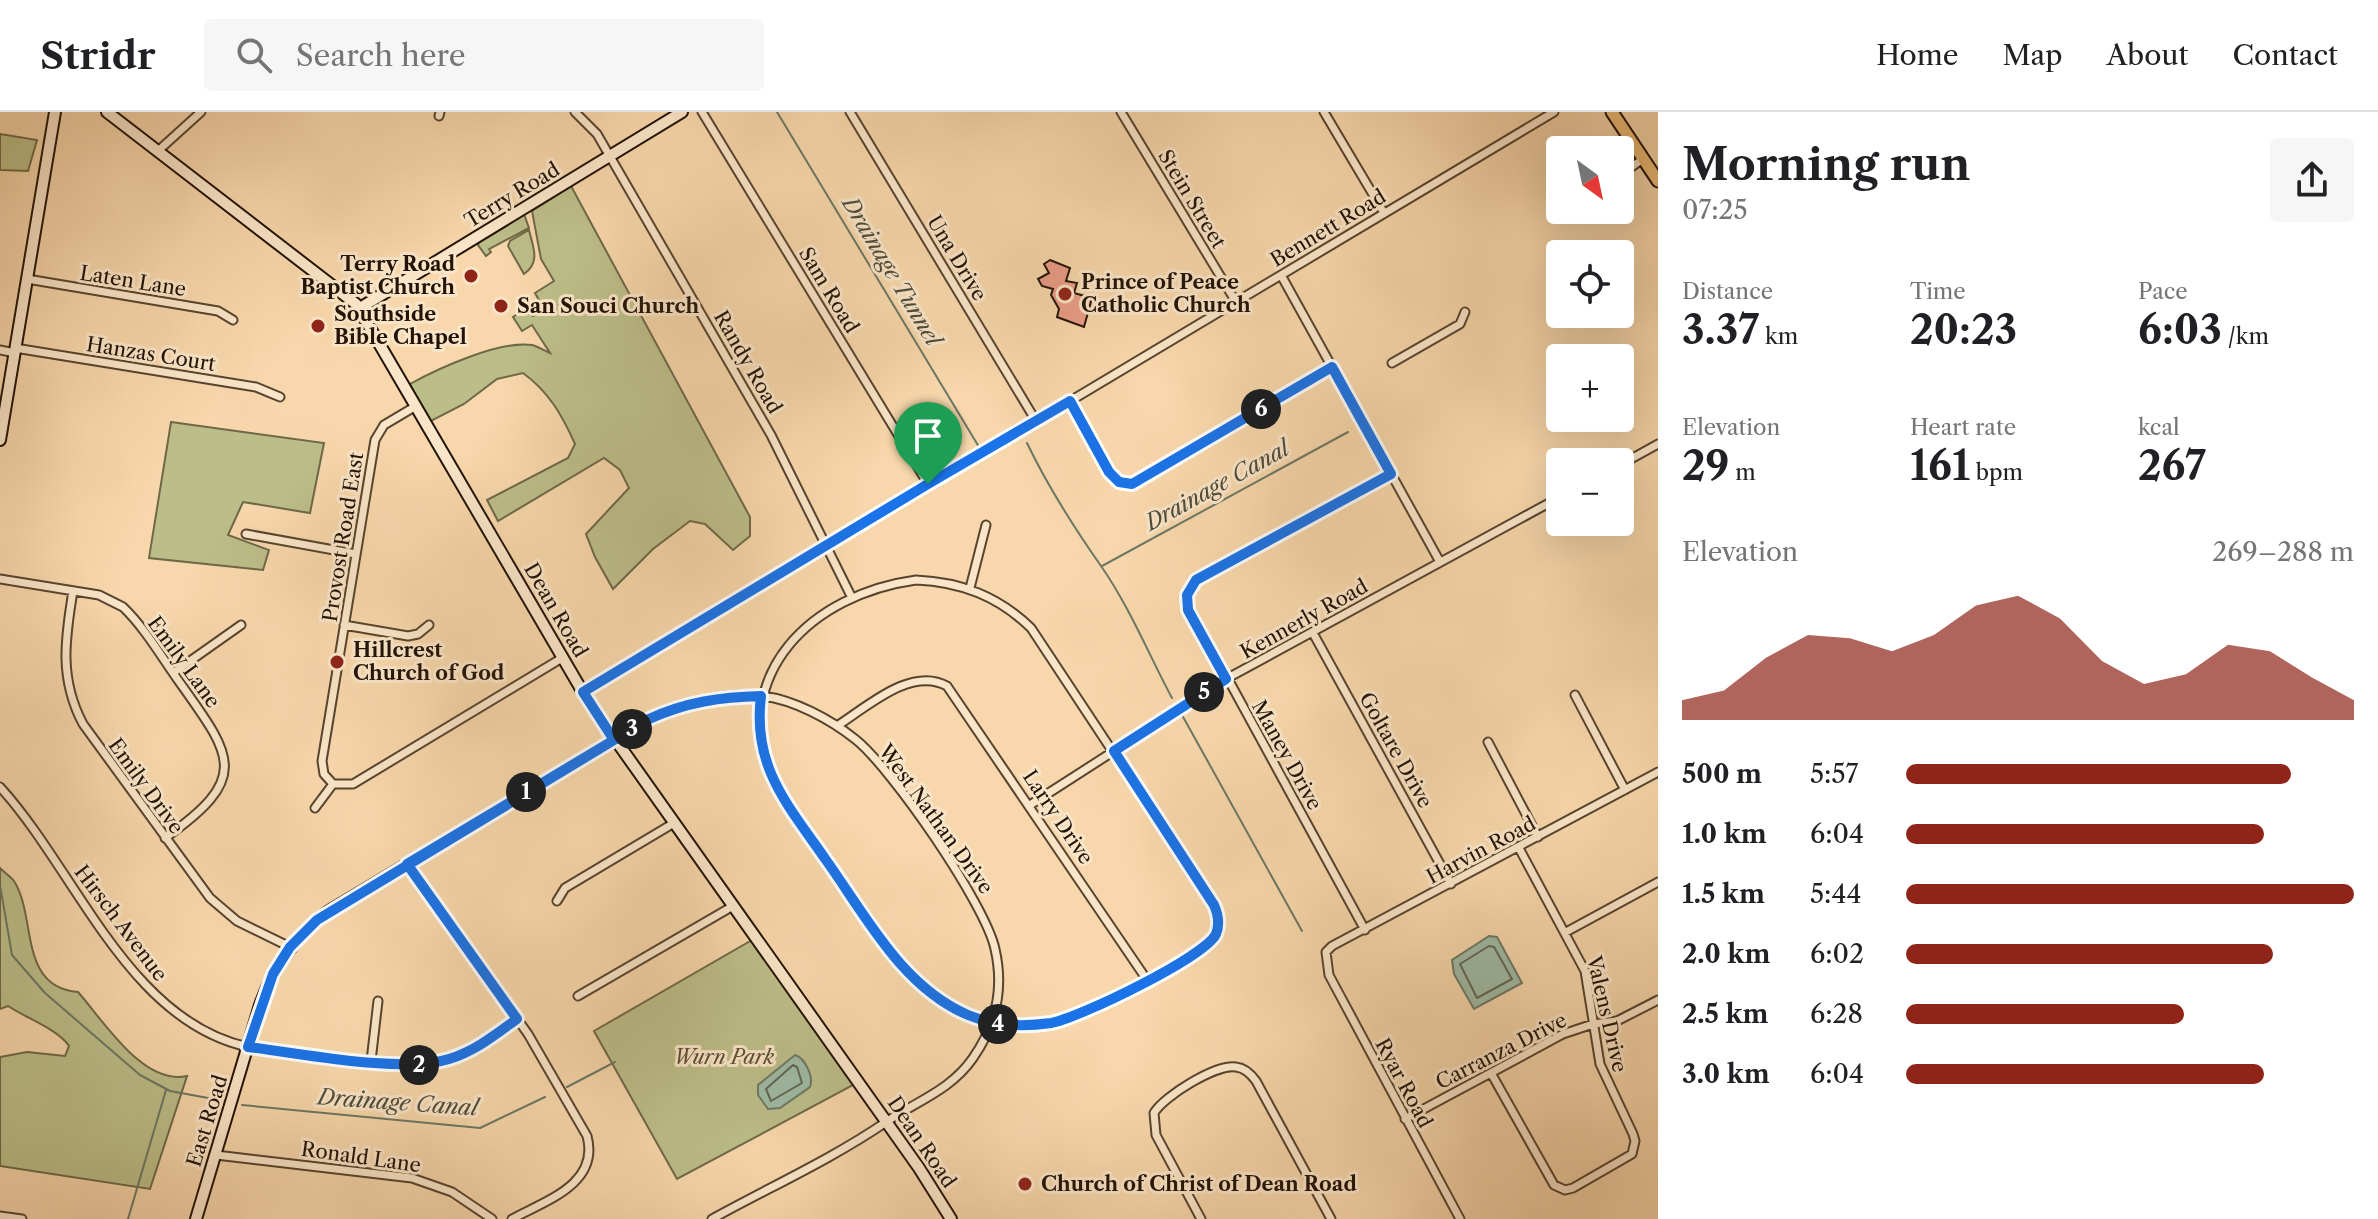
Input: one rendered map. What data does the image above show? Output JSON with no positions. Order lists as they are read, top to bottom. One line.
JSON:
{"streets":{"main road":["Terry Road","Dean Road","East Road"],"street":["Stein Street","Bennett Road","Una Drive","Laten Lane","Sam Road","Hanzas Court","Randy Road","Provost Road East","Kennerly Road","Emily Lane","Goltare Drive","Maney Drive","Emily Drive","Larry Drive","West Nathan Drive","Harvin Road","Hirsch Avenue","Valens Drive","Carranza Drive","Ryar Road","Ronald Lane"]},"crossings":[["Terry Road","Randy Road"],["Terry Road","Dean Road"],["Stein Street","Bennett Road"],["Bennett Road","Una Drive"],["Bennett Road","Sam Road"],["Bennett Road","Randy Road"],["Bennett Road","Dean Road"],["Provost Road East","Dean Road"],["Dean Road","East Road"],["Kennerly Road","Goltare Drive"],["Kennerly Road","Maney Drive"],["Kennerly Road","Larry Drive"],["Emily Lane","Emily Drive"],["Goltare Drive","Harvin Road"],["Maney Drive","Harvin Road"],["Emily Drive","East Road"],["Larry Drive","West Nathan Drive"],["Harvin Road","Valens Drive"],["Harvin Road","Ryar Road"],["Hirsch Avenue","East Road"],["Valens Drive","Carranza Drive"],["Carranza Drive","Ryar Road"],["East Road","Ronald Lane"]],"water":["Drainage Tunnel","Drainage Canal"],"parks":["Wurn Park"],"places":["Terry Road Baptist Church","Prince of Peace Catholic Church","San Souci Church","Southside Bible Chapel","Hillcrest Church of God","Church of Christ of Dean Road"],"north":"bottom right","page":{"header":"Stridr","search":"Search here","nav":["Home","Map","About","Contact"],"heading":["Morning run","07:25"],"map_buttons":["+","−"],"stats":[["Distance","3.37 km"],["Time","20:23"],["Pace","6:03 /km"],["Elevation","29 m"],["Heart rate","161 bpm"],["kcal","267"]],"pins":["6","5","3","1","4","2"],"chart":["Elevation","269–288 m"],"list":[{"name":"500 m","note":"5:57"},{"name":"1.0 km","note":"6:04"},{"name":"1.5 km","note":"5:44"},{"name":"2.0 km","note":"6:02"},{"name":"2.5 km","note":"6:28"},{"name":"3.0 km","note":"6:04"}]}}
